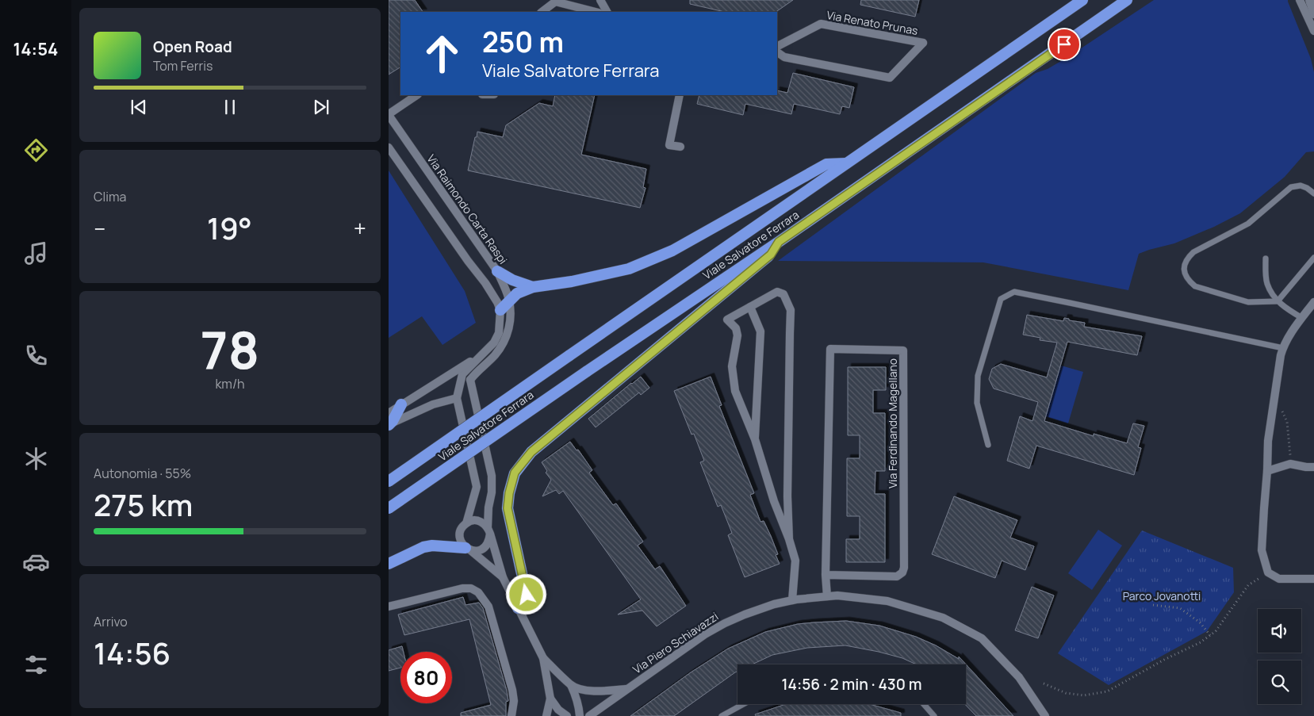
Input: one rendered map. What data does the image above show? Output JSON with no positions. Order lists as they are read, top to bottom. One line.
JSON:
{"streets":{"highway":["Viale Salvatore Ferrara"],"street":["Via Renato Prunas","Via Raimondo Carta Raspi","Via Ferdinando Magellano","Via Piero Schiavazzi"]},"crossings":[["Via Ferdinando Magellano","Via Piero Schiavazzi"]],"parks":["Parco Jovanotti"],"page":{"tabs":"14:54","turn":["250 m","Viale Salvatore Ferrara"],"song":["Open Road","Tom Ferris"],"tile":["Clima",["78","km/h"],["Autonomia · 55%","275 km"],["Arrivo","14:56"]],"heat":["−","19°","+"],"limit":"80","trip":"14:56 · 2 min · 430 m"}}
